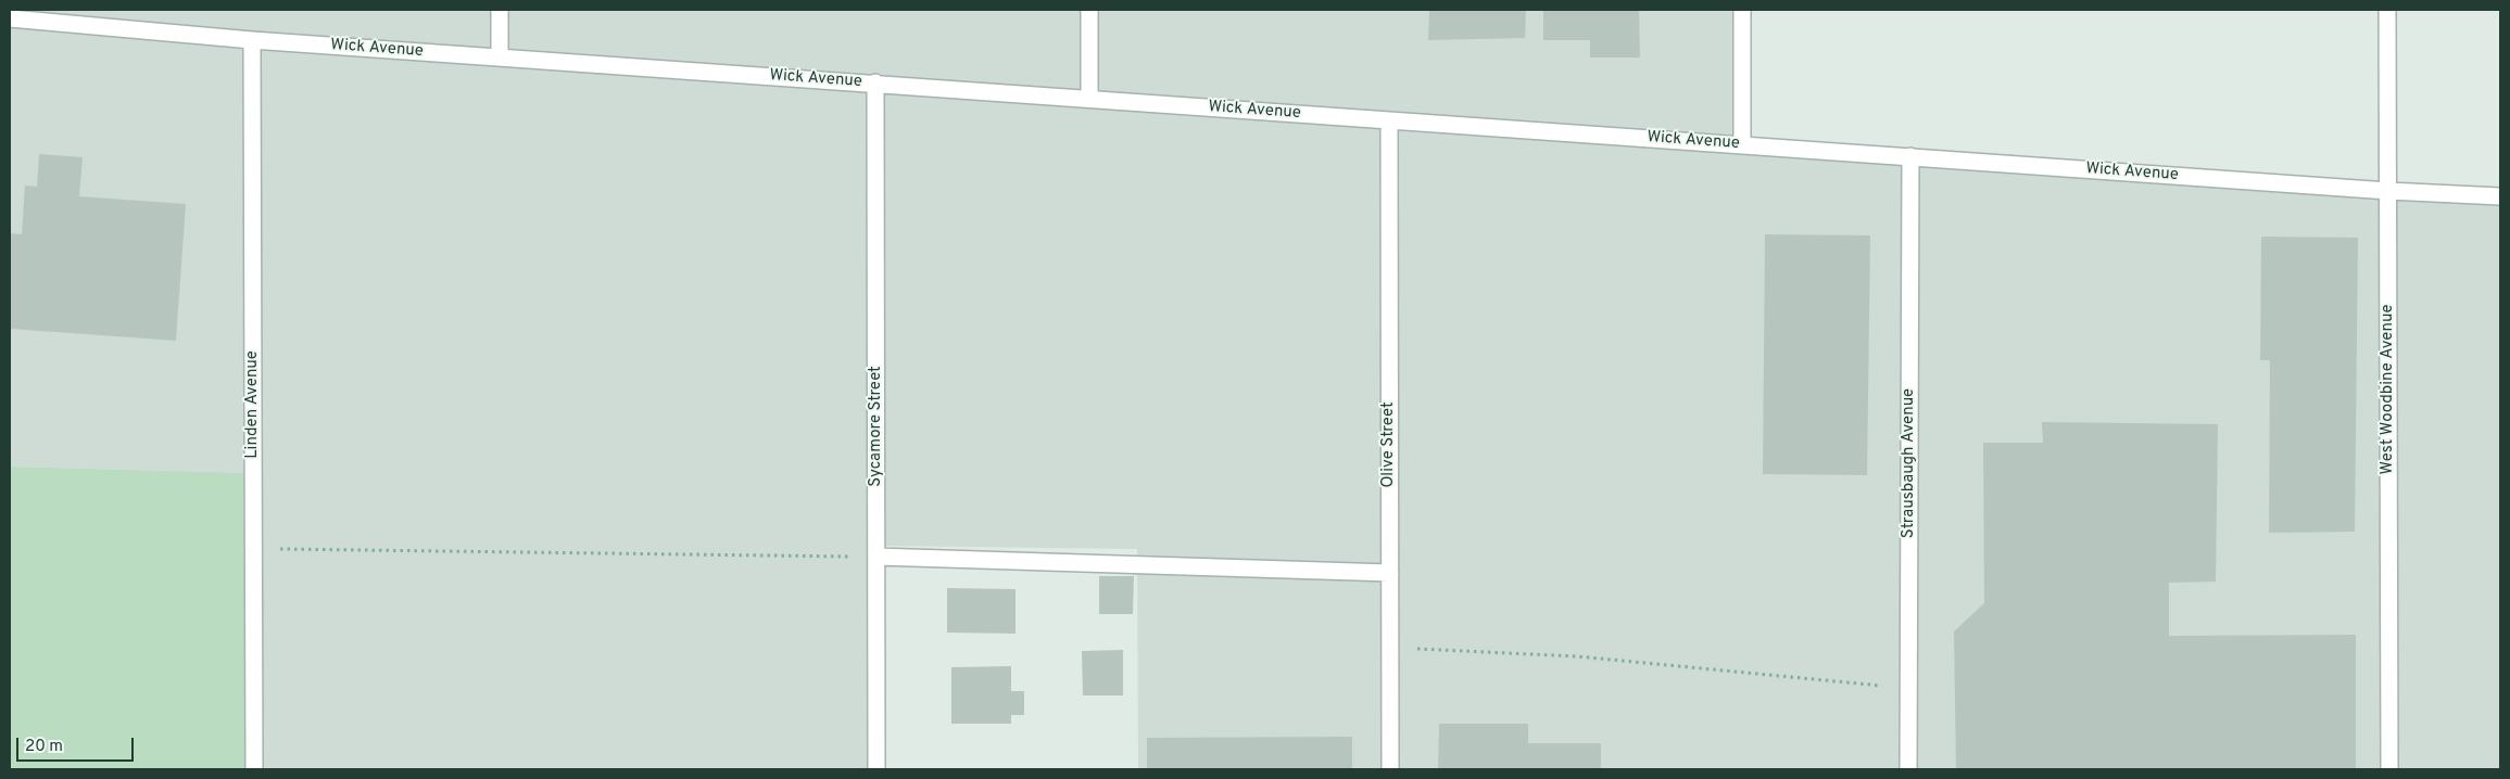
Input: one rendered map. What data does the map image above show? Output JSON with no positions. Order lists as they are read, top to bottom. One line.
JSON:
{"streets":{"street":["Wick Avenue","West Woodbine Avenue","Linden Avenue","Sycamore Street","Olive Street","Strausbaugh Avenue"]},"crossings":[["Wick Avenue","West Woodbine Avenue"],["Wick Avenue","Linden Avenue"],["Wick Avenue","Sycamore Street"],["Wick Avenue","Olive Street"],["Wick Avenue","Strausbaugh Avenue"]],"scale_bar":"20 m"}
